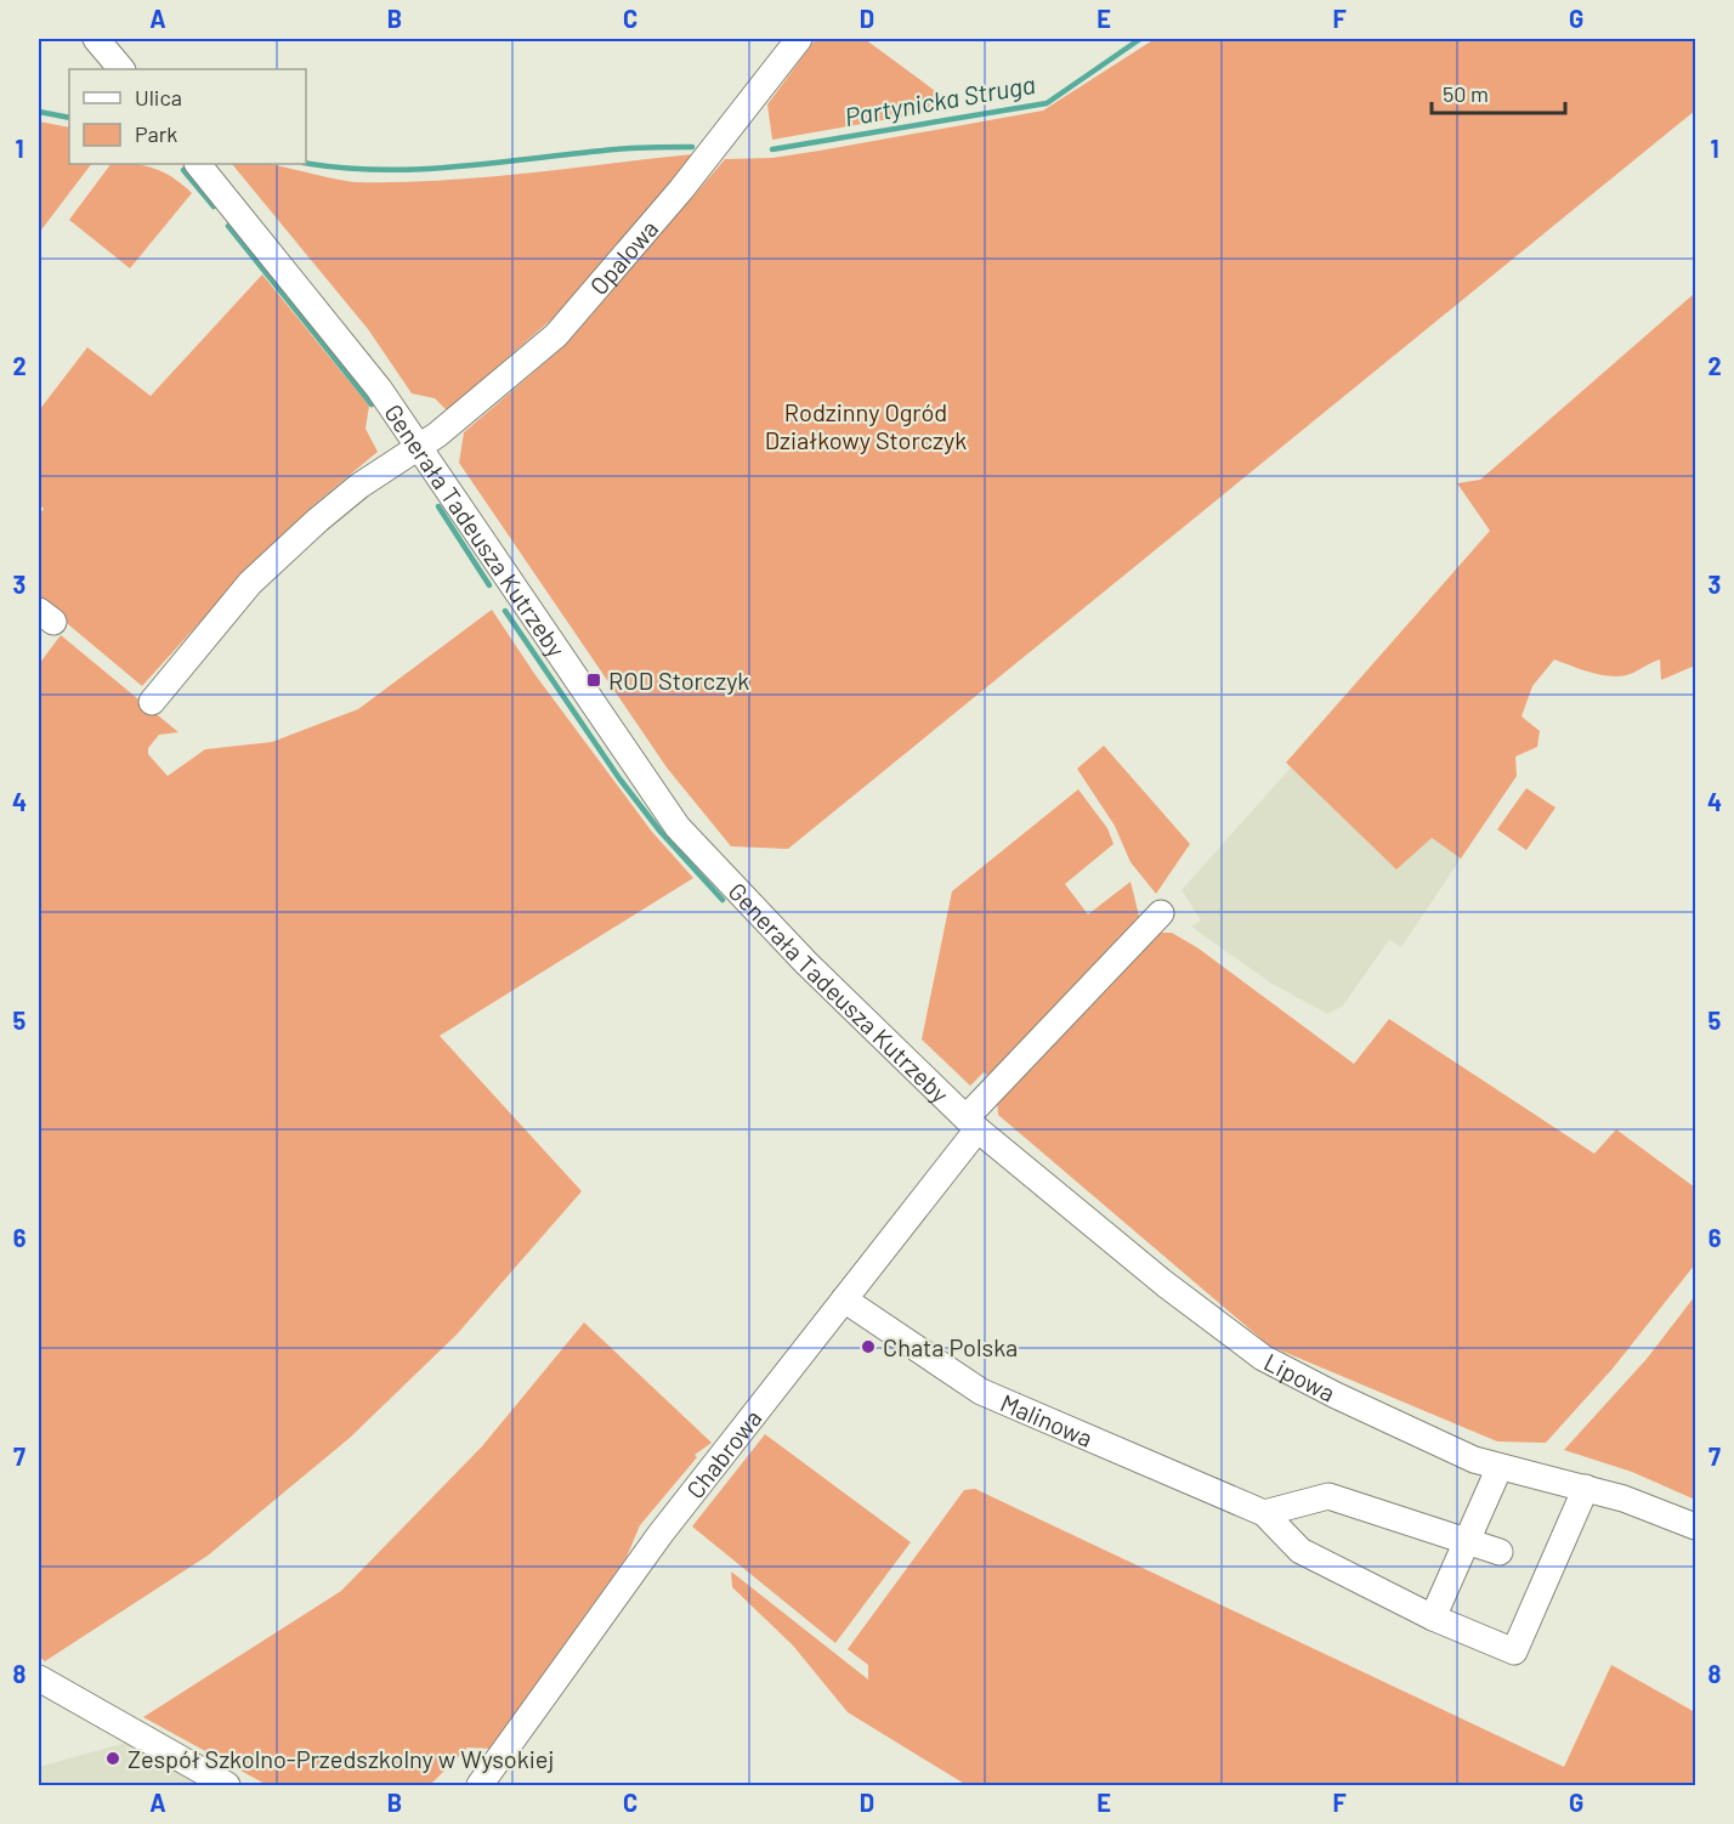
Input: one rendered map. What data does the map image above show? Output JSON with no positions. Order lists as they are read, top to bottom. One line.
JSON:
{"streets":{"street":["Opalowa","Generała Tadeusza Kutrzeby","Lipowa","Malinowa","Chabrowa"]},"crossings":[["Opalowa","Generała Tadeusza Kutrzeby"],["Generała Tadeusza Kutrzeby","Lipowa"],["Generała Tadeusza Kutrzeby","Chabrowa"],["Lipowa","Malinowa"],["Lipowa","Chabrowa"],["Malinowa","Chabrowa"]],"water":["Partynicka Struga"],"parks":["Rodzinny Ogród Działkowy Storczyk"],"places":{"transit":["ROD Storczyk"],"other":["Chata Polska","Zespół Szkolno-Przedszkolny w Wysokiej"]},"legend":["Ulica","Park"],"scale_bar":"50 m","grid":{"columns":["A","B","C","D","E","F","G"],"rows":["1","2","3","4","5","6","7","8"]}}
